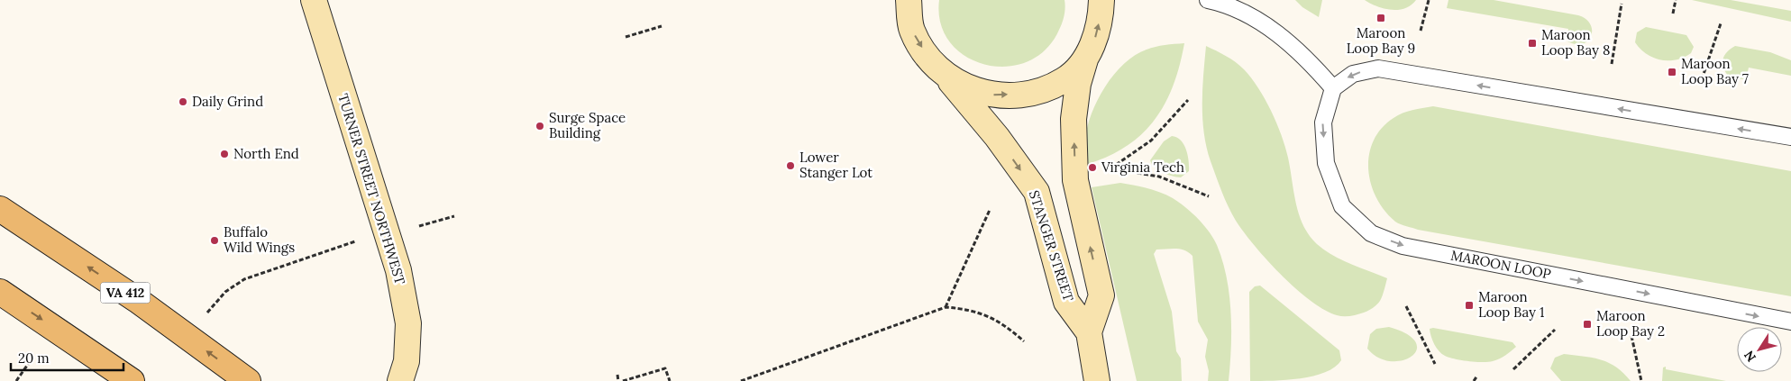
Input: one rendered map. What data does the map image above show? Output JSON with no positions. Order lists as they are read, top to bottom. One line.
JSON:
{"streets":{"main road":["VA 412"],"street":["TURNER STREET NORTHWEST","STANGER STREET"],"lane":["MAROON LOOP"]},"one_way":["MAROON LOOP"],"places":{"transit":["Maroon Loop Bay 9","Maroon Loop Bay 8","Maroon Loop Bay 7","Maroon Loop Bay 1","Maroon Loop Bay 2"],"other":["Daily Grind","Surge Space Building","North End","Lower Stanger Lot","Virginia Tech","Buffalo Wild Wings"]},"scale_bar":"20 m","north":"bottom left"}
